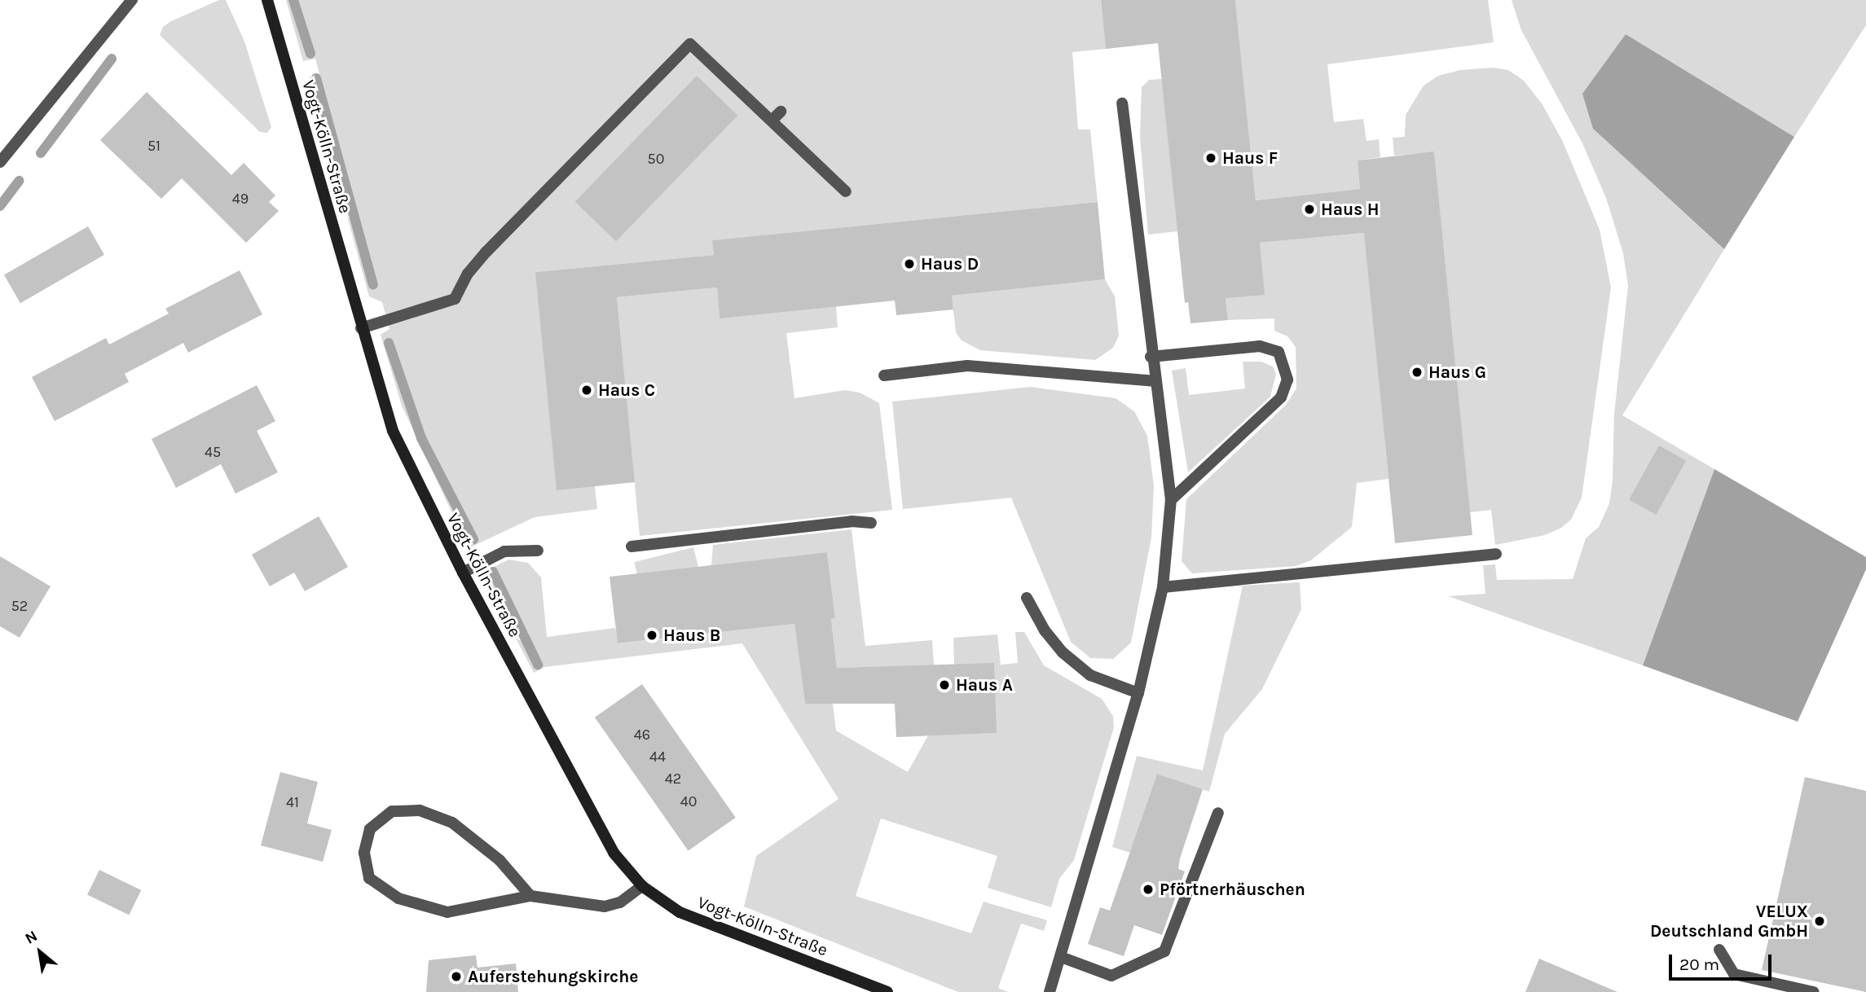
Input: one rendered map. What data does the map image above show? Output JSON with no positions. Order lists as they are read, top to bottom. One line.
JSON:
{"streets":{"street":["Vogt-Kölln-Straße"]},"places":["Haus F","Haus H","Haus D","Haus G","Haus C","Haus B","Haus A","Pförtnerhäuschen","VELUX Deutschland GmbH","Auferstehungskirche"],"house_numbers":["51","50","49","45","52","46","44","42","40","41"],"scale_bar":"20 m","north":"top left"}
